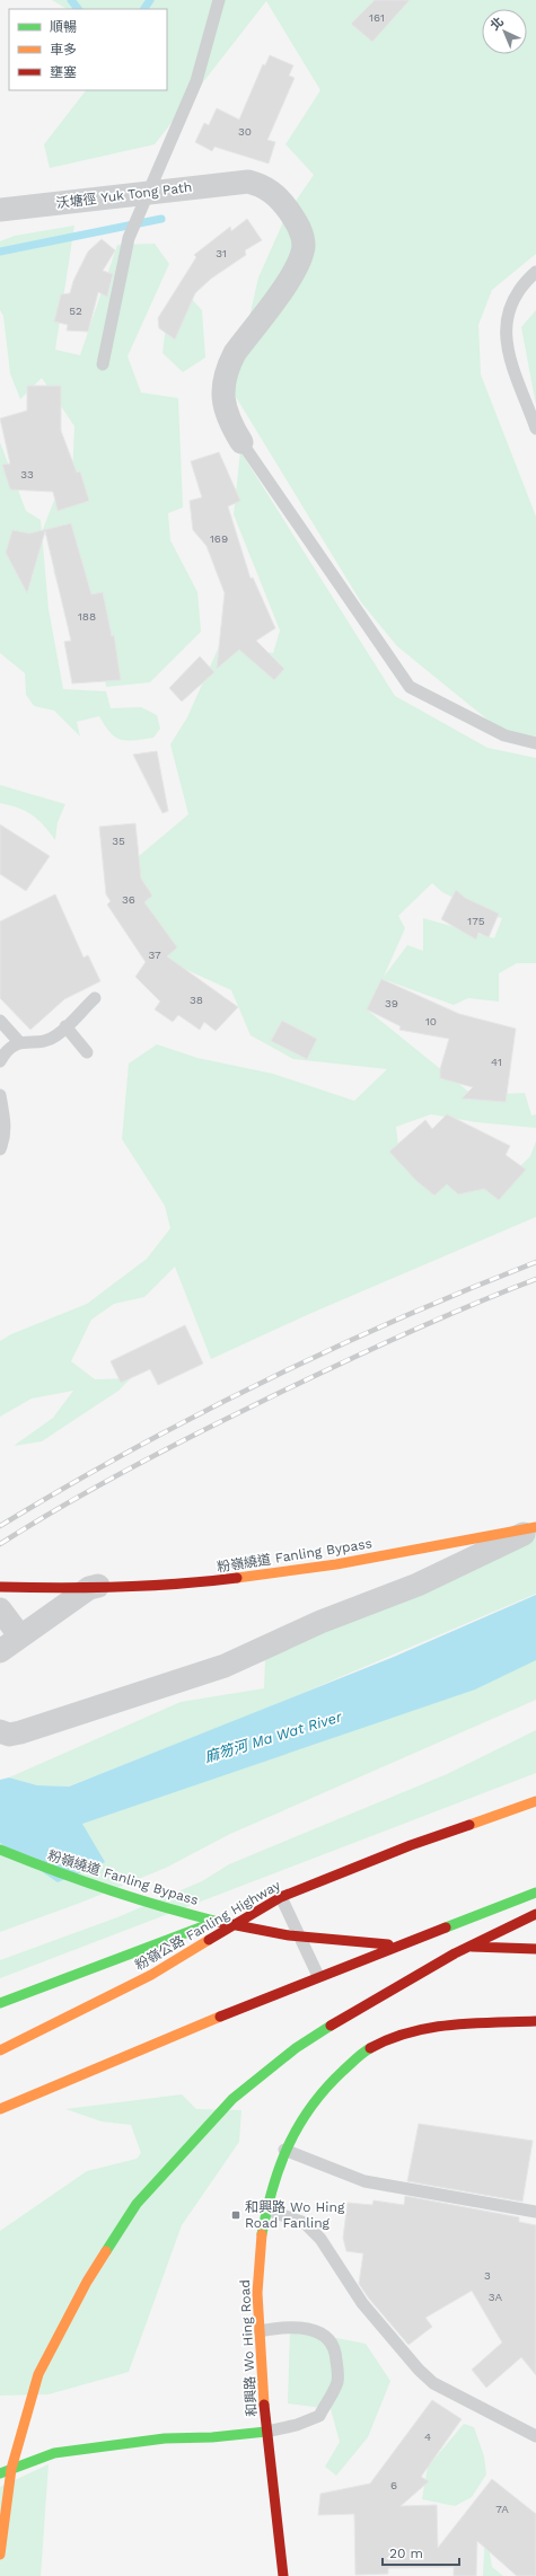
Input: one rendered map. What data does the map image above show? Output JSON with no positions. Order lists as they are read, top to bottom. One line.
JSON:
{"streets":{"main road":["粉嶺繞道 Fanling Bypass","粉嶺公路 Fanling Highway","和興路 Wo Hing Road"],"street":["沃塘徑 Yuk Tong Path"]},"water":["麻笏河 Ma Wat River"],"places":{"transit":["和興路 Wo Hing Road Fanling"]},"house_numbers":["161","30","31","52","33","169","188","35","36","175","37","38","39","10","41","3","3A","4","6","7A"],"legend":["順暢","車多","壅塞"],"scale_bar":"20 m","north":"top left"}
